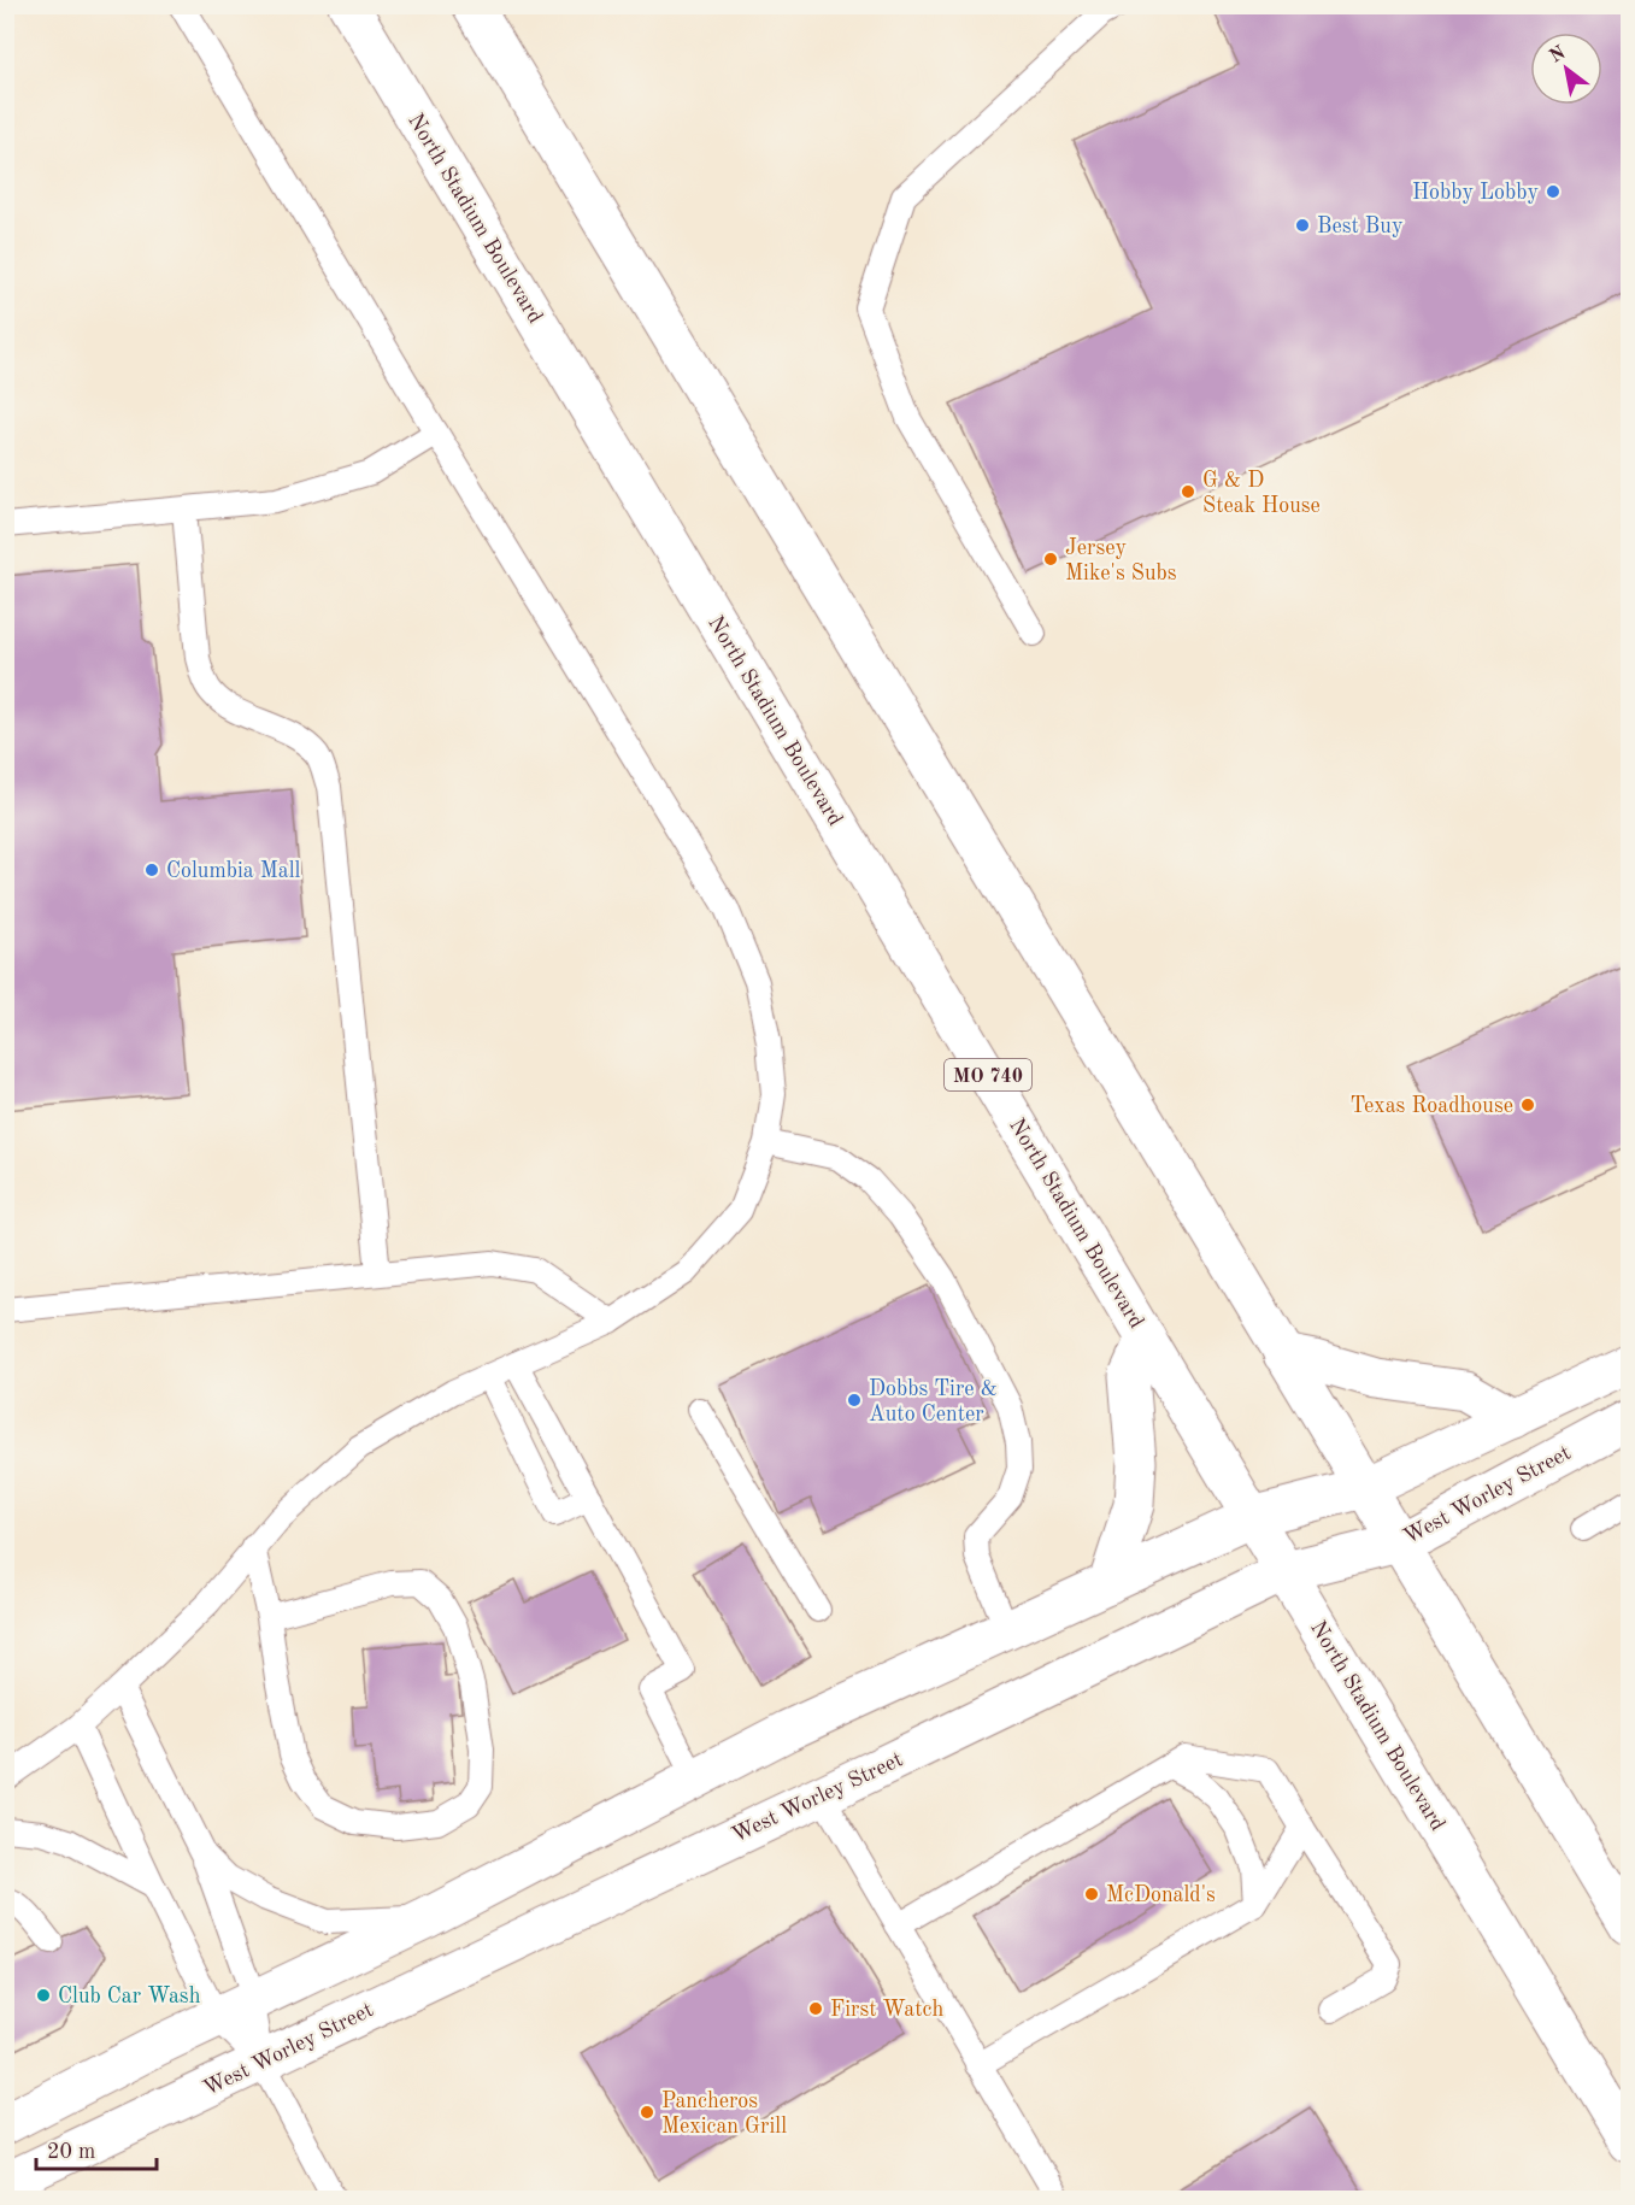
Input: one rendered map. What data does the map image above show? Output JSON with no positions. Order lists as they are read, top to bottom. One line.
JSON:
{"streets":{"main road":["North Stadium Boulevard","MO 740","West Worley Street"]},"crossings":[["North Stadium Boulevard","West Worley Street"]],"places":["Hobby Lobby","Best Buy","G & D Steak House","Jersey Mike's Subs","Columbia Mall","Texas Roadhouse","Dobbs Tire & Auto Center","McDonald's","Club Car Wash","First Watch","Pancheros Mexican Grill"],"scale_bar":"20 m","north":"top left"}
